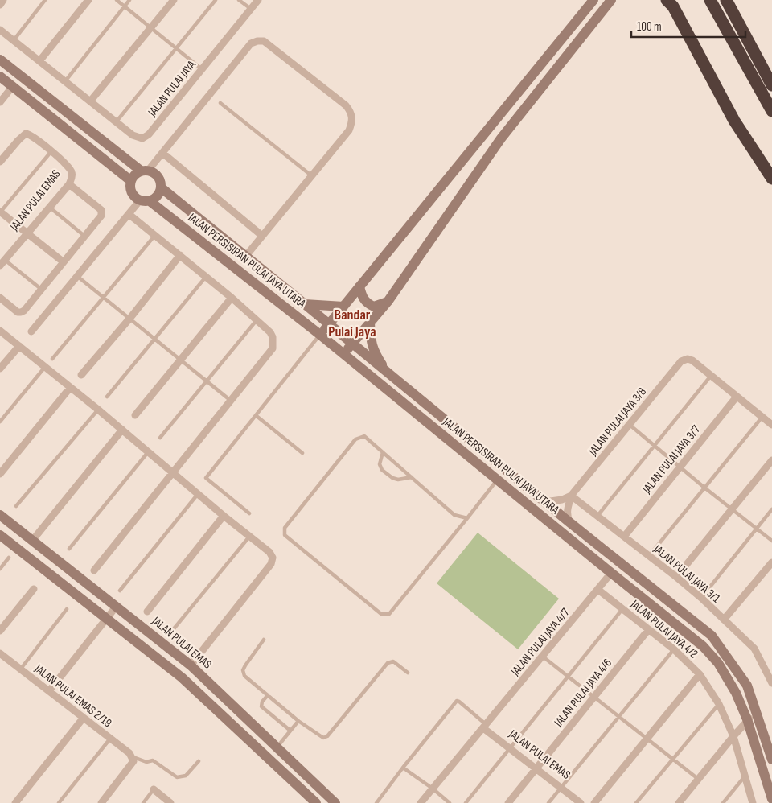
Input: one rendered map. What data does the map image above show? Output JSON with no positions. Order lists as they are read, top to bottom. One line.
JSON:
{"streets":{"main road":["JALAN PULAI EMAS","JALAN PERSISIRAN PULAI JAYA UTARA"],"street":["JALAN PULAI JAYA","JALAN PULAI JAYA 3/8","JALAN PULAI JAYA 3/7","JALAN PULAI JAYA 3/1","JALAN PULAI JAYA 4/2","JALAN PULAI JAYA 4/7","JALAN PULAI JAYA 4/6","JALAN PULAI EMAS 2/19"]},"crossings":[["JALAN PULAI EMAS","JALAN PULAI JAYA 4/7"],["JALAN PULAI EMAS","JALAN PULAI JAYA 4/6"],["JALAN PERSISIRAN PULAI JAYA UTARA","JALAN PULAI JAYA 4/7"],["JALAN PULAI JAYA 3/8","JALAN PULAI JAYA 3/1"],["JALAN PULAI JAYA 3/7","JALAN PULAI JAYA 3/1"],["JALAN PULAI JAYA 4/2","JALAN PULAI JAYA 4/7"],["JALAN PULAI JAYA 4/2","JALAN PULAI JAYA 4/6"]],"districts":["Bandar Pulai Jaya"],"scale_bar":"100 m"}
